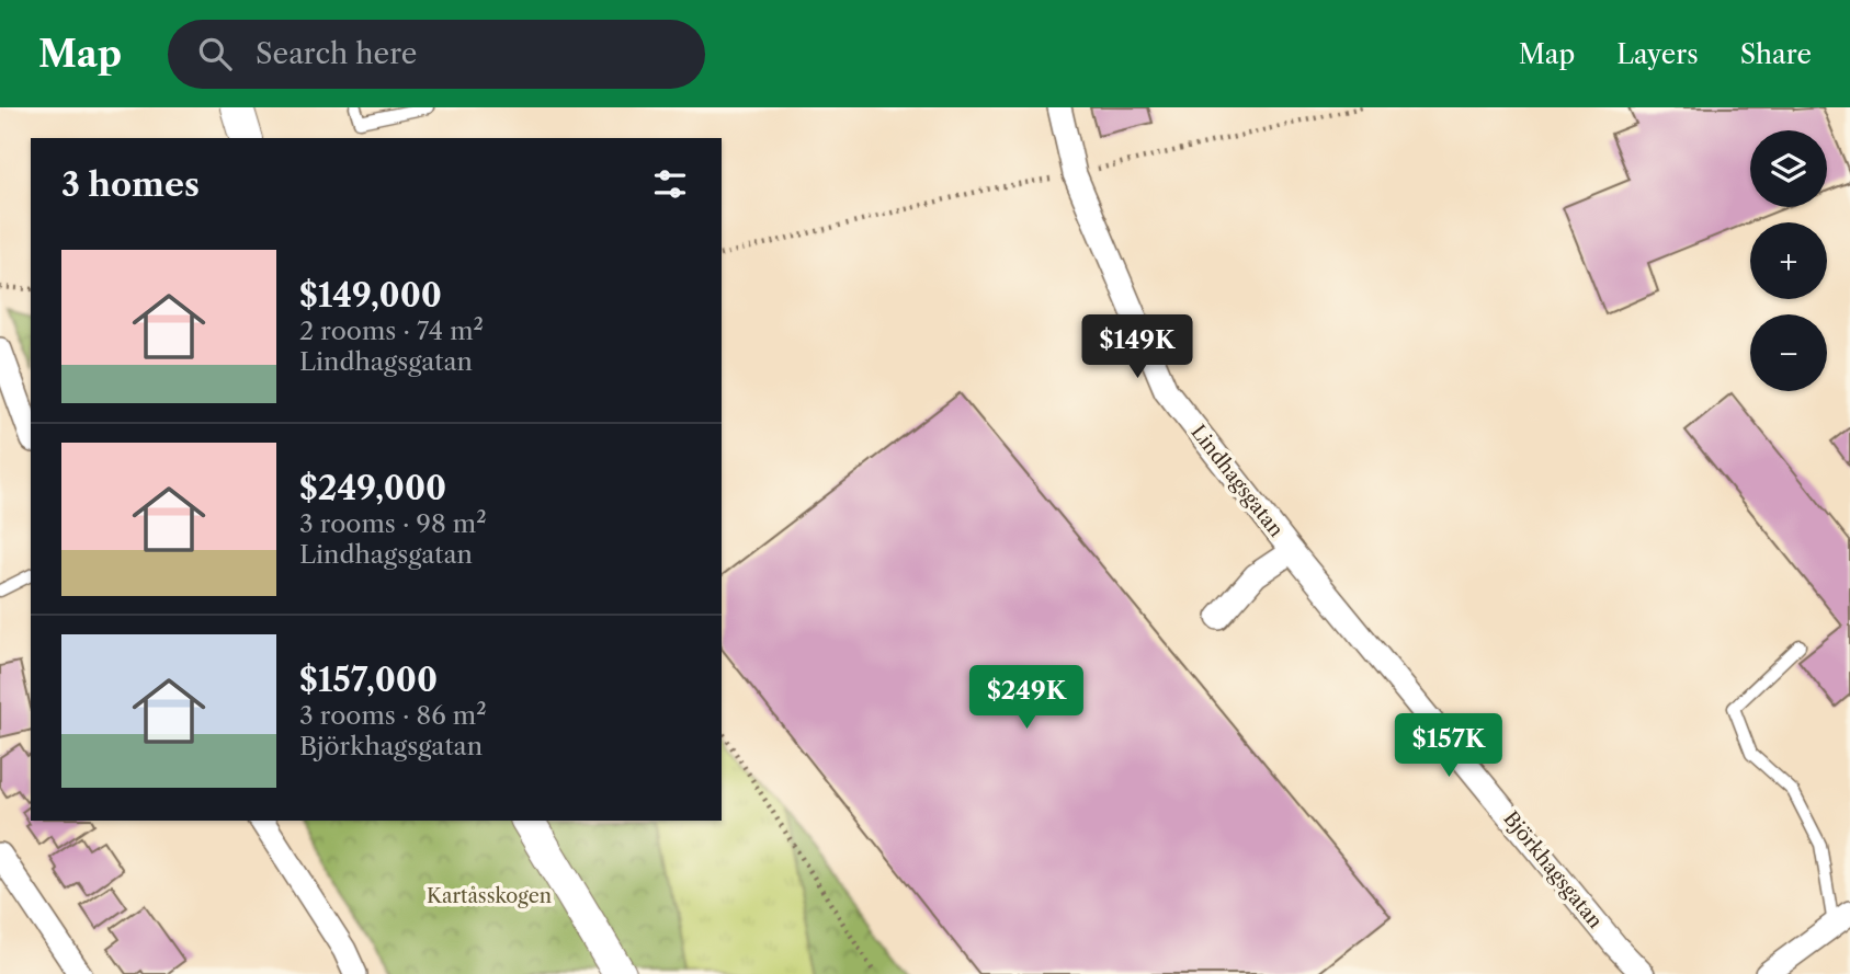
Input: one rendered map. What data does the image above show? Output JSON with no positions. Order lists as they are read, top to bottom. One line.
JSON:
{"streets":{"street":["Lindhagsgatan","Björkhagsgatan"]},"crossings":[["Lindhagsgatan","Björkhagsgatan"]],"parks":["Kartåsskogen"],"page":{"header":"Map","search":"Search here","nav":["Map","Layers","Share"],"map_buttons":["+","−"],"heading":"3 homes","list":[{"name":"$149,000","note":"2 rooms · 74 m² · Lindhagsgatan"},{"name":"$249,000","note":"3 rooms · 98 m² · Lindhagsgatan"},{"name":"$157,000","note":"3 rooms · 86 m² · Björkhagsgatan"}],"price":["$149K","$249K","$157K"]}}
